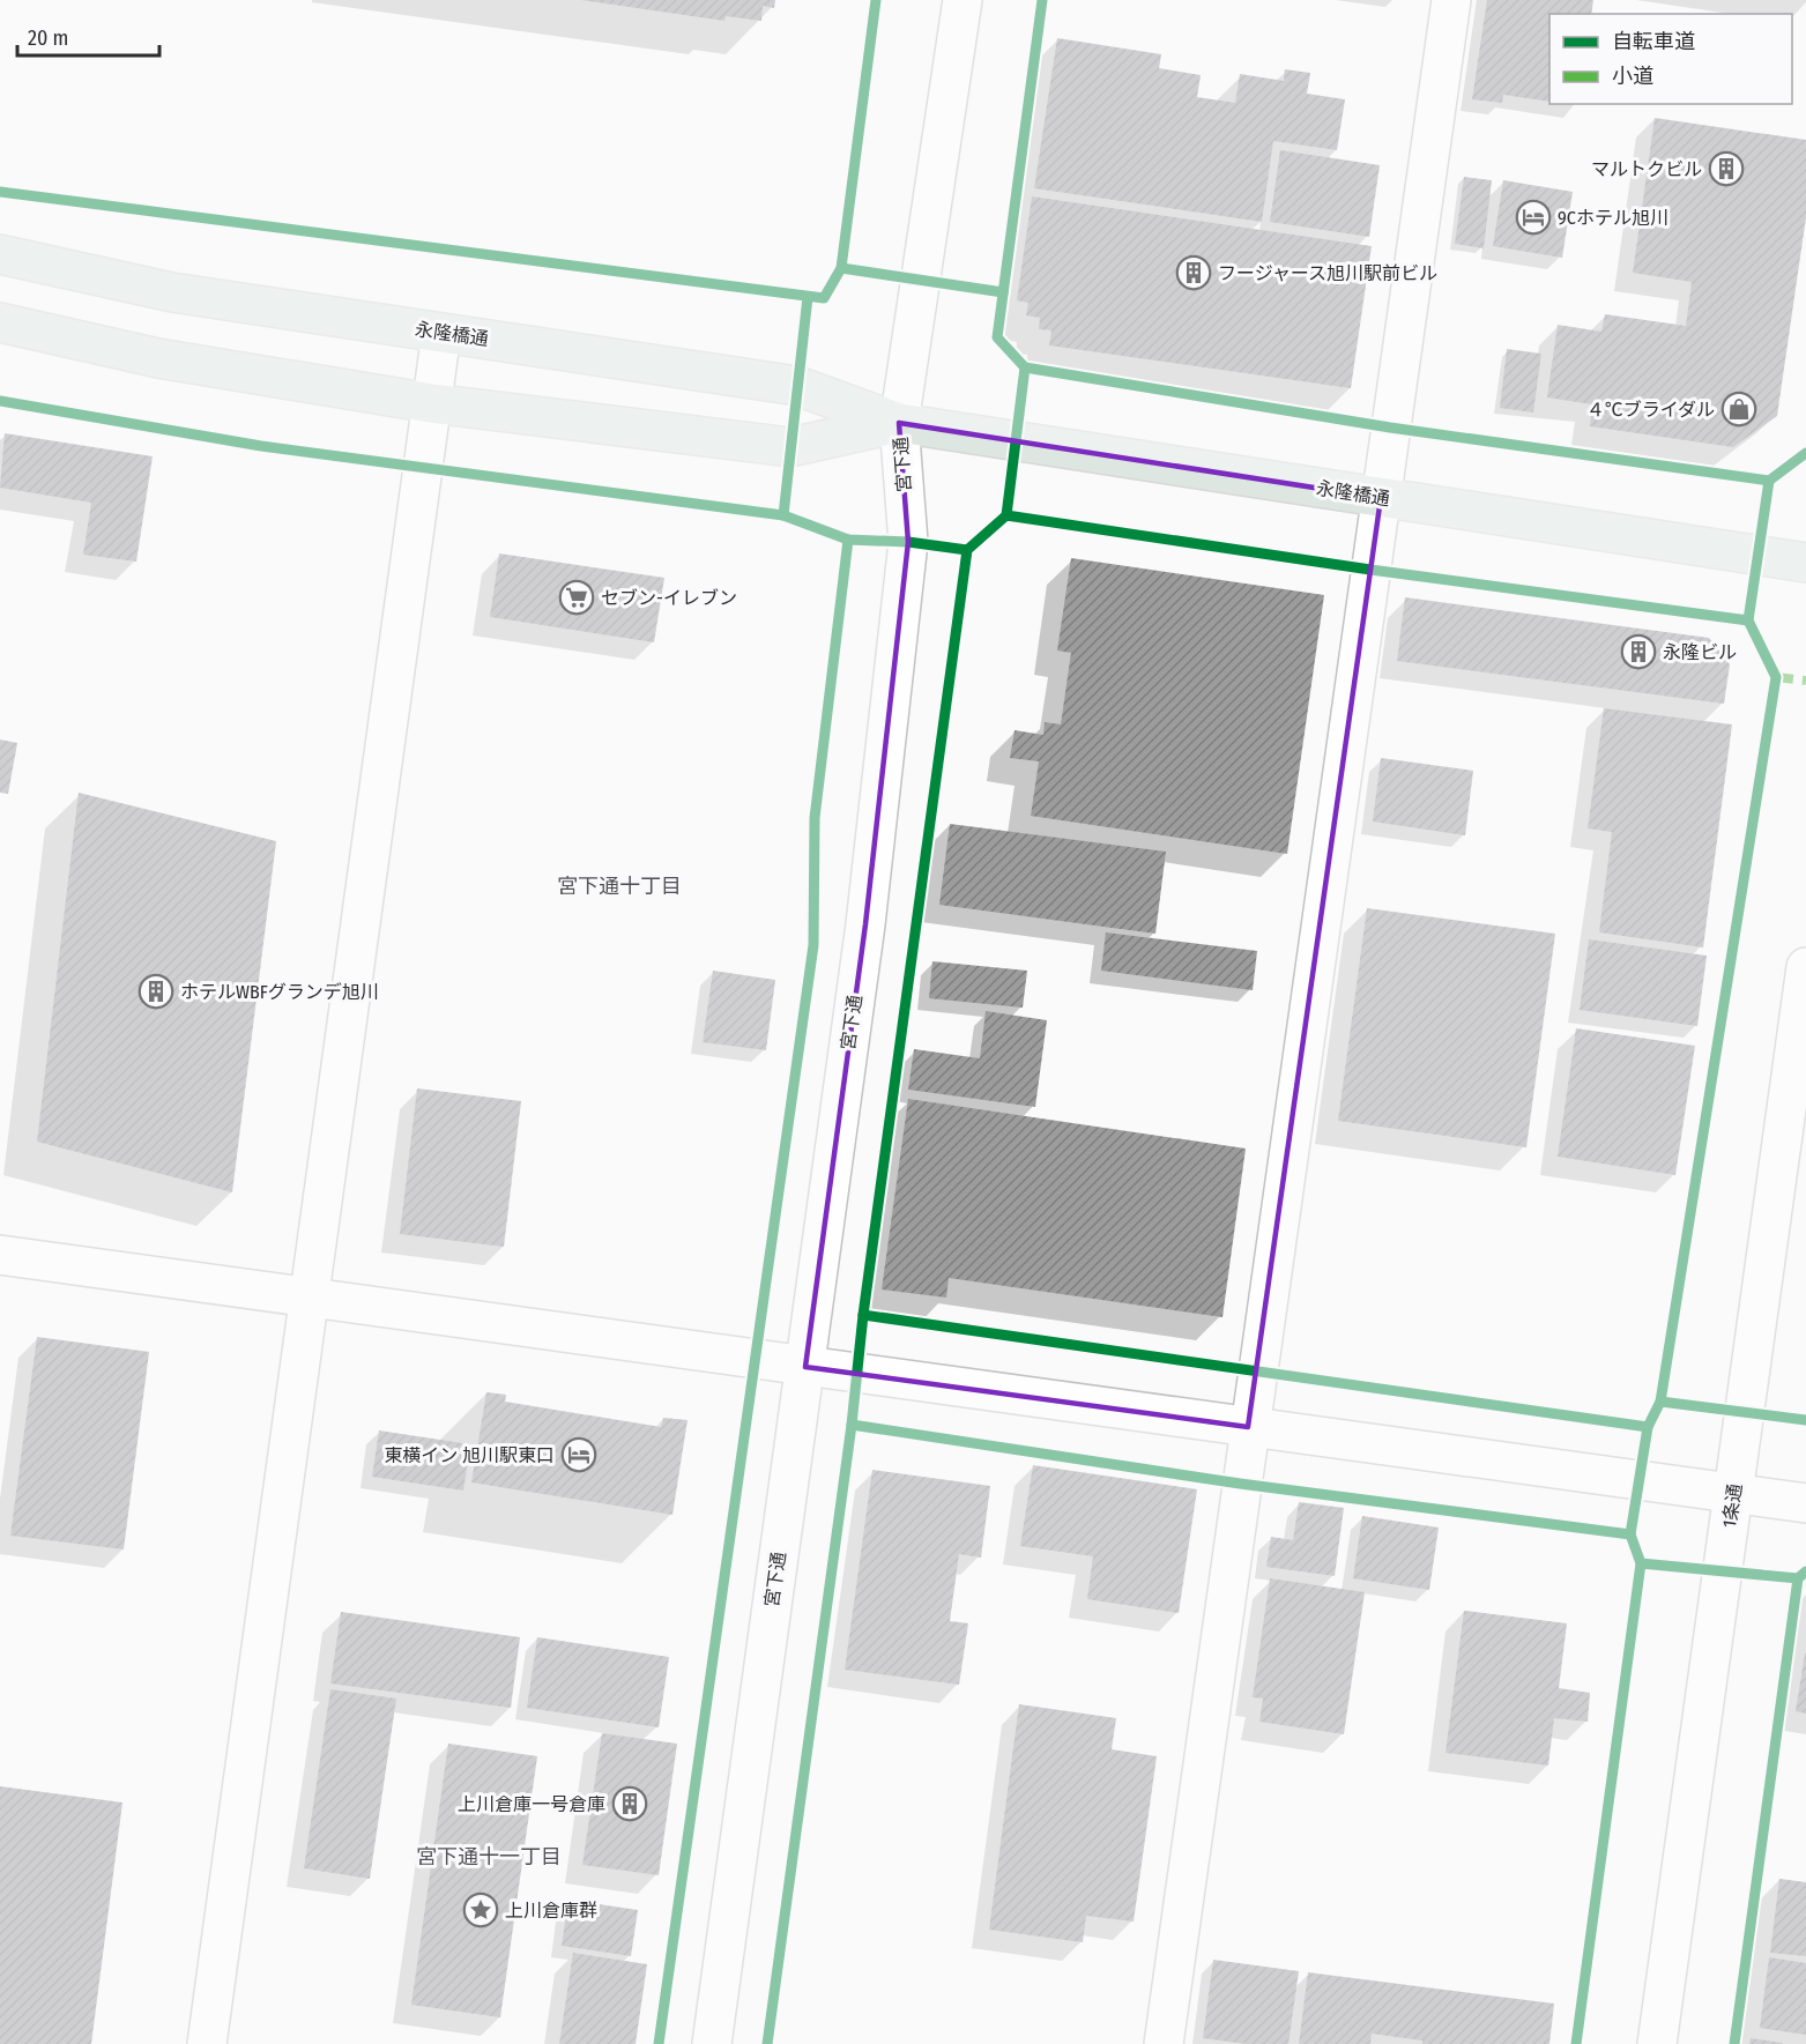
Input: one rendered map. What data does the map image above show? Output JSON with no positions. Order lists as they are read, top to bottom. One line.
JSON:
{"streets":{"main road":["永隆橋通"],"street":["宮下通","1条通"]},"crossings":[["永隆橋通","宮下通"]],"districts":["宮下通十丁目","宮下通十一丁目"],"places":{"building":["マルトクビル","フージャース旭川駅前ビル","永隆ビル","ホテルWBFグランデ旭川","上川倉庫一号倉庫"],"hotel":["9Cホテル旭川","東横イン 旭川駅東口"],"shop":["４℃ブライダル"],"supermarket":["セブン-イレブン"],"place":["上川倉庫群"]},"legend":["自転車道","小道"],"scale_bar":"20 m"}
